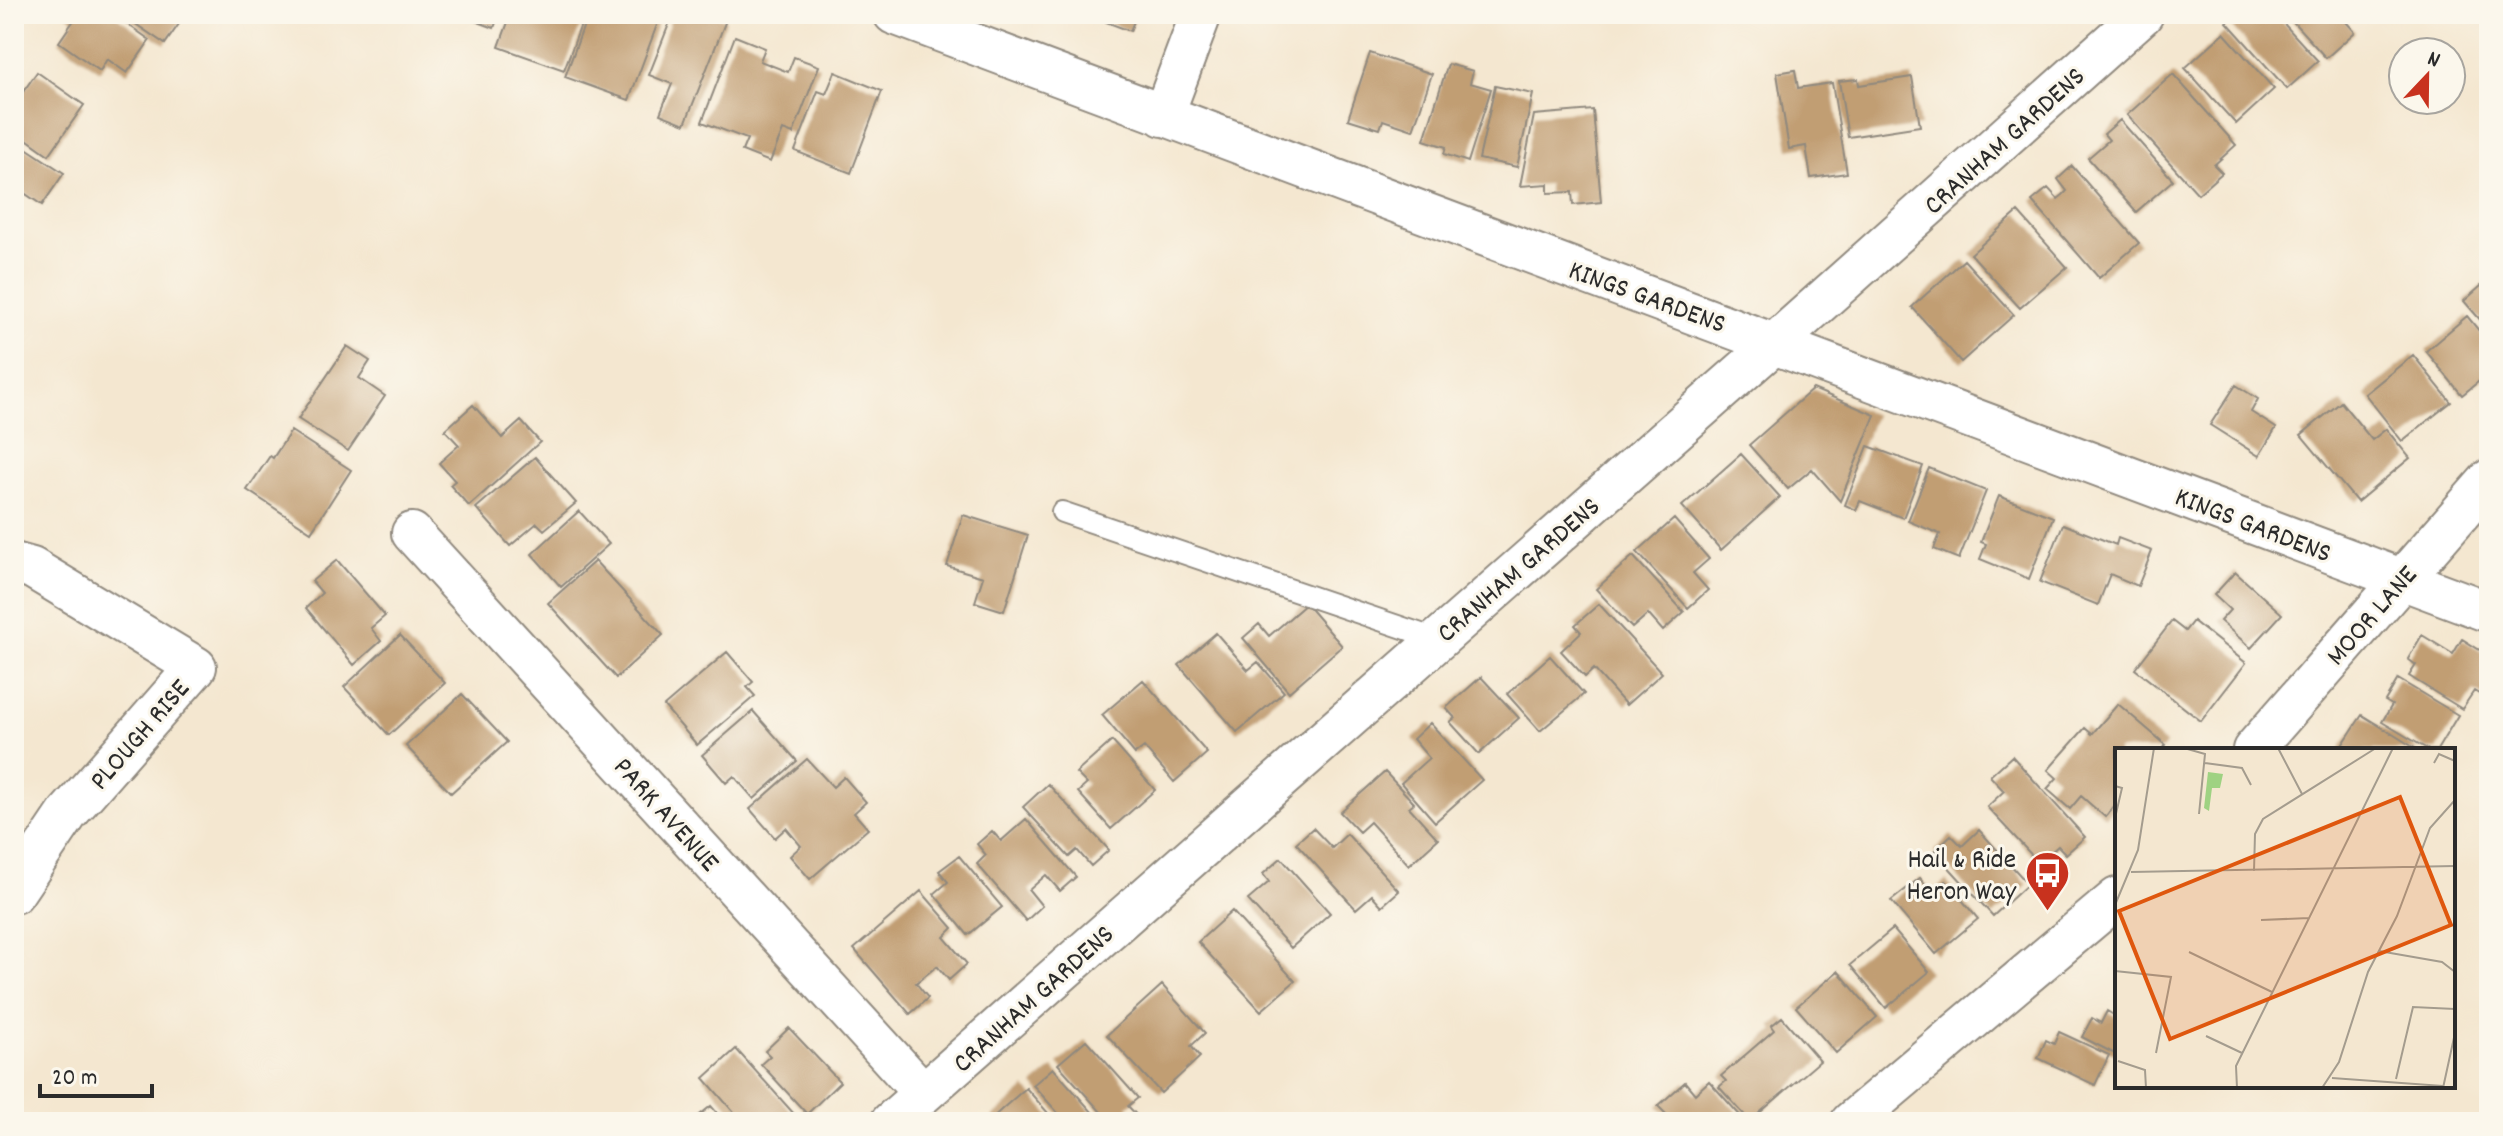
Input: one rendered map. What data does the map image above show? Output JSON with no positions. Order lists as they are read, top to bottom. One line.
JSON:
{"streets":{"street":["CRANHAM GARDENS","KINGS GARDENS","MOOR LANE","PLOUGH RISE","PARK AVENUE"]},"crossings":[["CRANHAM GARDENS","KINGS GARDENS"],["CRANHAM GARDENS","PARK AVENUE"],["KINGS GARDENS","MOOR LANE"]],"places":{"bus stop":["Hail & Ride Heron Way"]},"scale_bar":"20 m","north":"top"}
